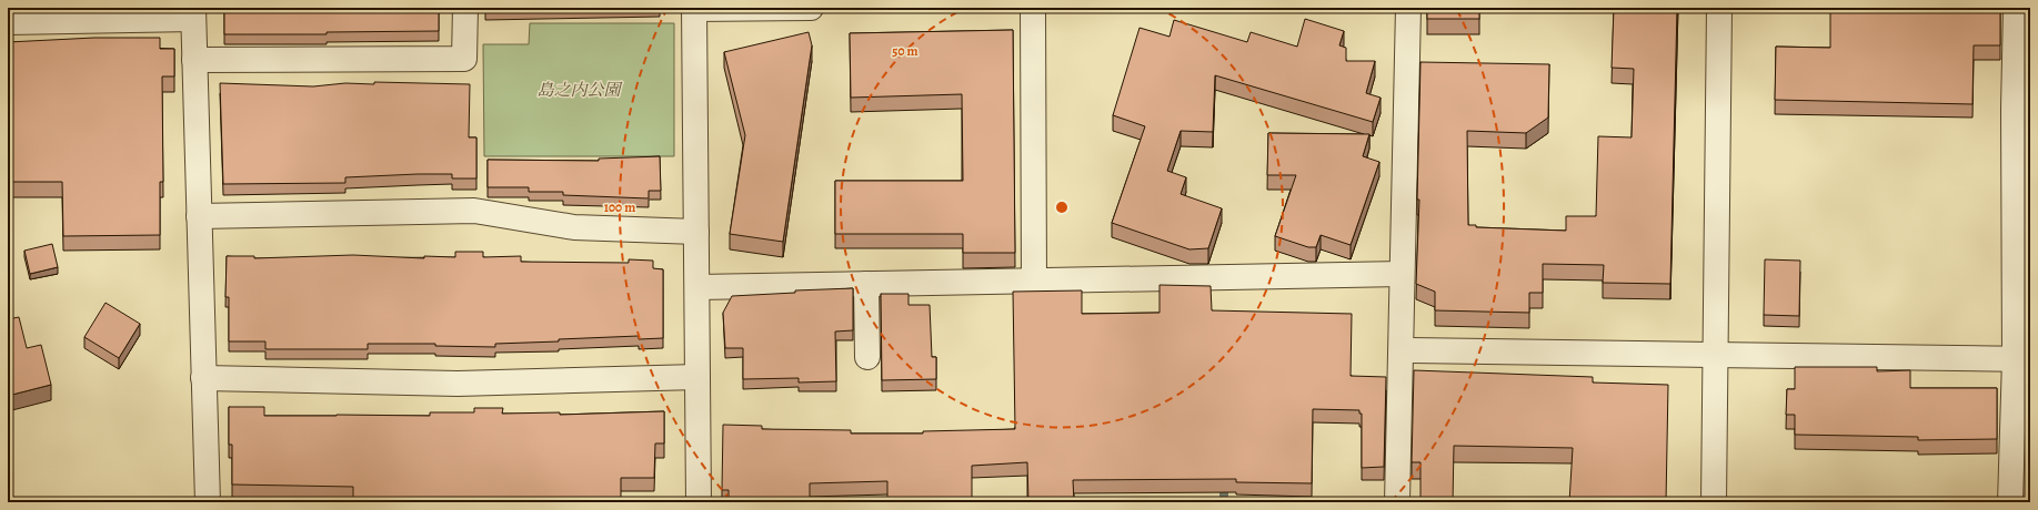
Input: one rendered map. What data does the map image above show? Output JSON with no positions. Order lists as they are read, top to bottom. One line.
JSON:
{"parks":["島之内公園"],"rings":["50 m","100 m"]}
